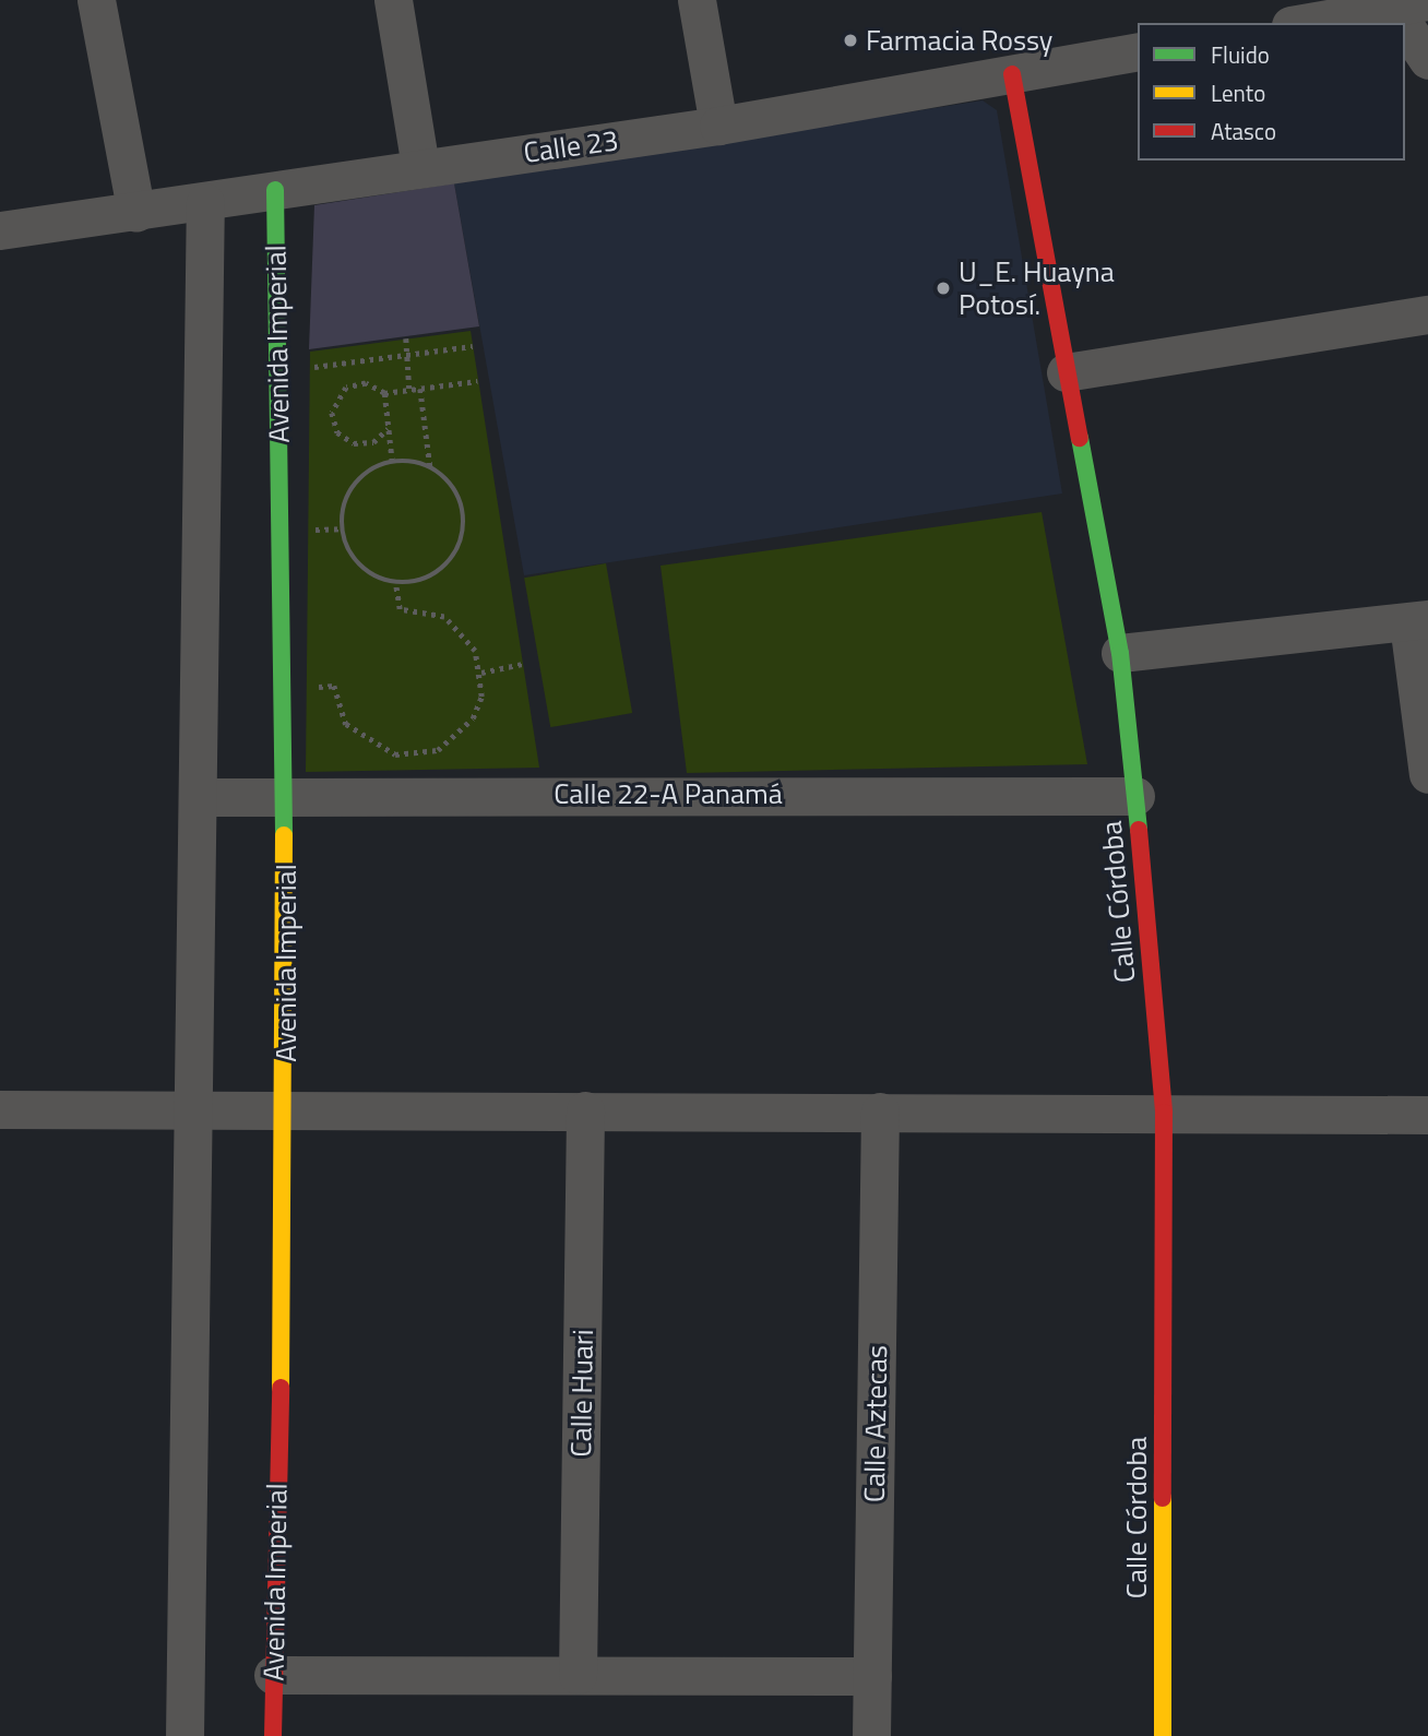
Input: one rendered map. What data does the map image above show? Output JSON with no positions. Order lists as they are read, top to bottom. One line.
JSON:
{"streets":{"street":["Calle 23","Avenida Imperial","Calle 22-A Panamá","Calle Córdoba","Calle Huari","Calle Aztecas"]},"crossings":[["Calle 23","Avenida Imperial"],["Calle 23","Calle Córdoba"],["Avenida Imperial","Calle 22-A Panamá"],["Calle 22-A Panamá","Calle Córdoba"]],"places":["Farmacia Rossy","U_E. Huayna Potosí."],"legend":["Fluido","Lento","Atasco"]}
